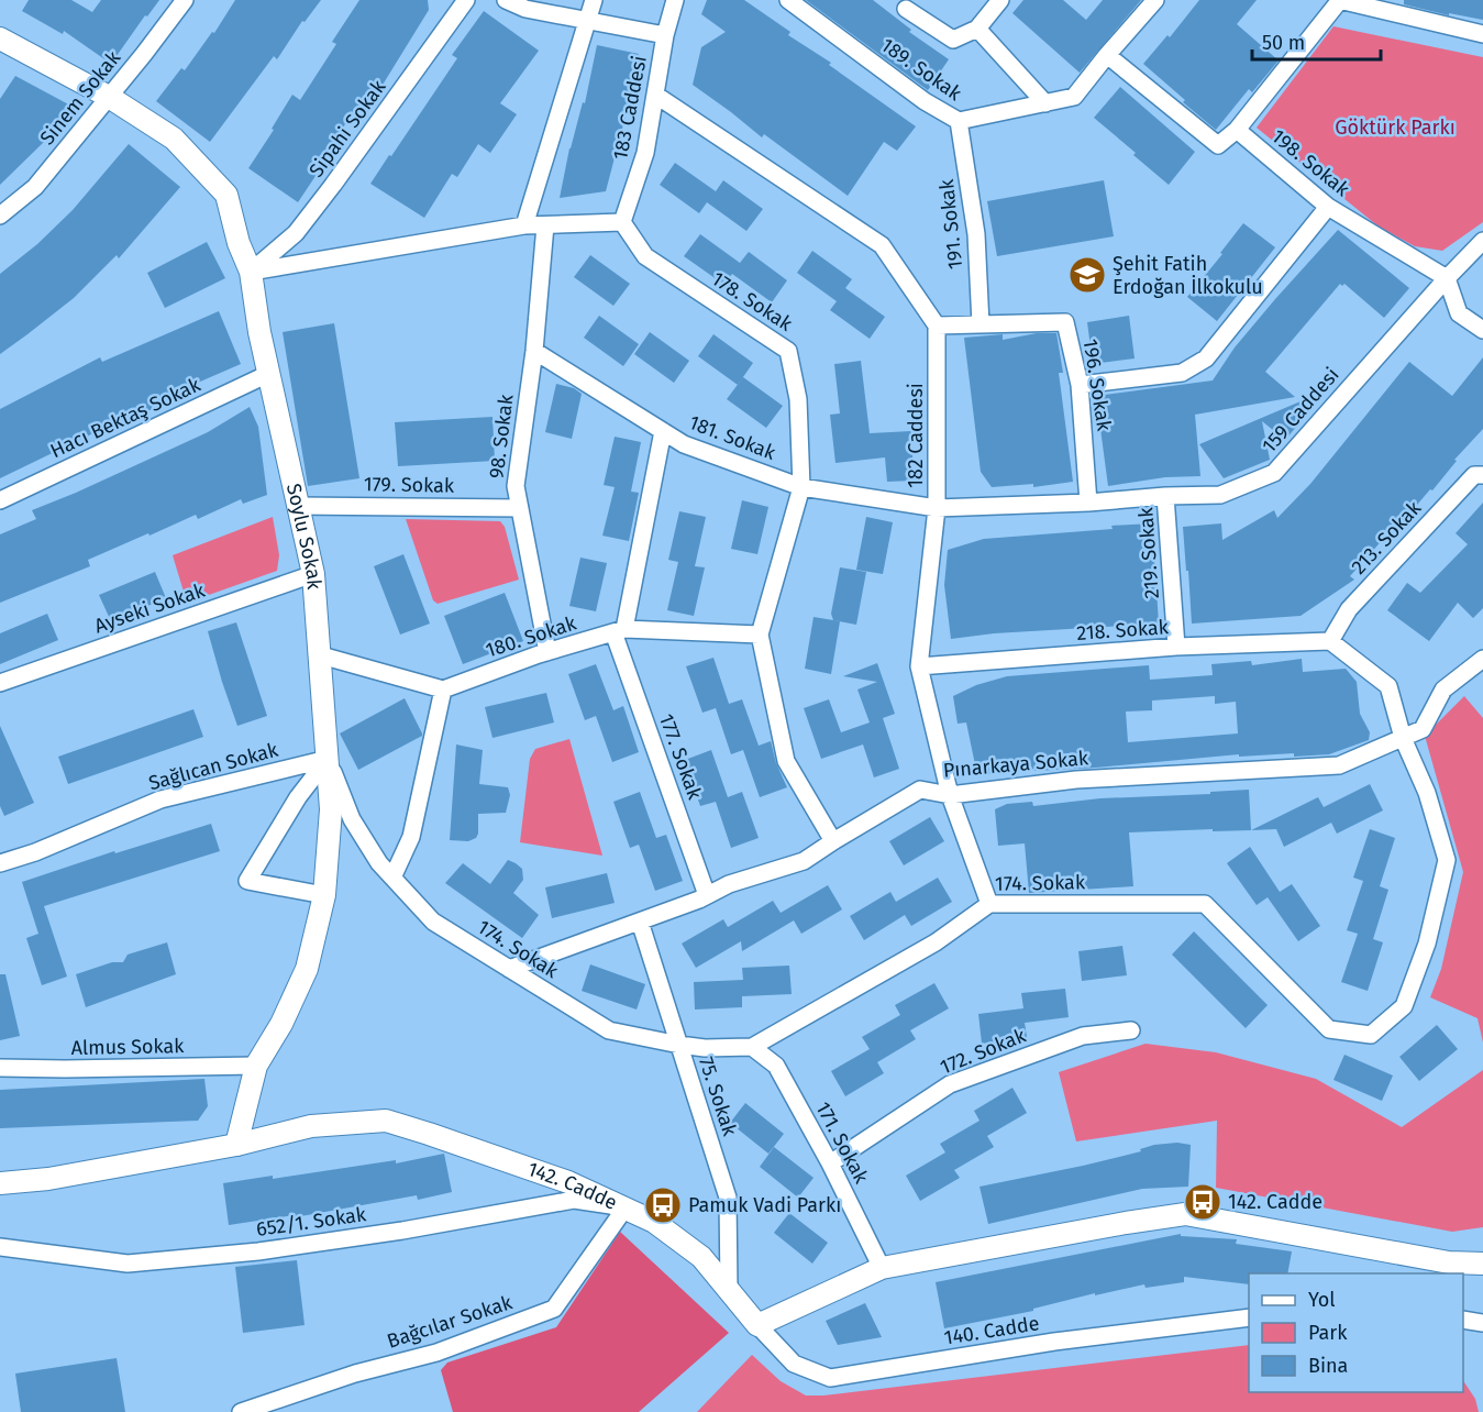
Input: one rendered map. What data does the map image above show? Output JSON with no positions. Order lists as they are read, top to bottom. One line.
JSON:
{"streets":{"street":["189. Sokak","Sinem Sokak","183 Caddesi","Sipahi Sokak","198. Sokak","191. Sokak","178. Sokak","196. Sokak","159 Caddesi","Hacı Bektaş Sokak","182 Caddesi","98. Sokak","181. Sokak","179. Sokak","Soylu Sokak","213. Sokak","219. Sokak","Ayseki Sokak","218. Sokak","180. Sokak","177. Sokak","Pınarkaya Sokak","Sağlıcan Sokak","174. Sokak","Almus Sokak","172. Sokak","75. Sokak","171. Sokak","142. Cadde","652/1. Sokak","Bağcılar Sokak","140. Cadde"]},"crossings":[["189. Sokak","191. Sokak"],["Sinem Sokak","Soylu Sokak"],["183 Caddesi","178. Sokak"],["Sipahi Sokak","Soylu Sokak"],["198. Sokak","159 Caddesi"],["191. Sokak","196. Sokak"],["178. Sokak","181. Sokak"],["178. Sokak","180. Sokak"],["178. Sokak","Pınarkaya Sokak"],["196. Sokak","159 Caddesi"],["196. Sokak","182 Caddesi"],["159 Caddesi","182 Caddesi"],["159 Caddesi","181. Sokak"],["159 Caddesi","219. Sokak"],["Hacı Bektaş Sokak","Soylu Sokak"],["182 Caddesi","181. Sokak"],["182 Caddesi","218. Sokak"],["182 Caddesi","Pınarkaya Sokak"],["182 Caddesi","174. Sokak"],["98. Sokak","181. Sokak"],["98. Sokak","179. Sokak"],["98. Sokak","180. Sokak"],["179. Sokak","Soylu Sokak"],["Soylu Sokak","Ayseki Sokak"],["Soylu Sokak","Sağlıcan Sokak"],["Soylu Sokak","174. Sokak"],["Soylu Sokak","Almus Sokak"],["Soylu Sokak","142. Cadde"],["213. Sokak","218. Sokak"],["213. Sokak","174. Sokak"],["219. Sokak","218. Sokak"],["218. Sokak","174. Sokak"],["180. Sokak","177. Sokak"],["177. Sokak","Pınarkaya Sokak"],["Pınarkaya Sokak","174. Sokak"],["Pınarkaya Sokak","75. Sokak"],["Sağlıcan Sokak","174. Sokak"],["174. Sokak","75. Sokak"],["174. Sokak","171. Sokak"],["172. Sokak","171. Sokak"],["75. Sokak","142. Cadde"],["142. Cadde","652/1. Sokak"],["142. Cadde","Bağcılar Sokak"],["142. Cadde","140. Cadde"],["652/1. Sokak","Bağcılar Sokak"]],"parks":["Göktürk Parkı"],"places":{"school or university":["Şehit Fatih Erdoğan İlkokulu"],"bus stop":["142. Cadde","Pamuk Vadi Parkı"]},"legend":["Yol","Park","Bina"],"scale_bar":"50 m"}
